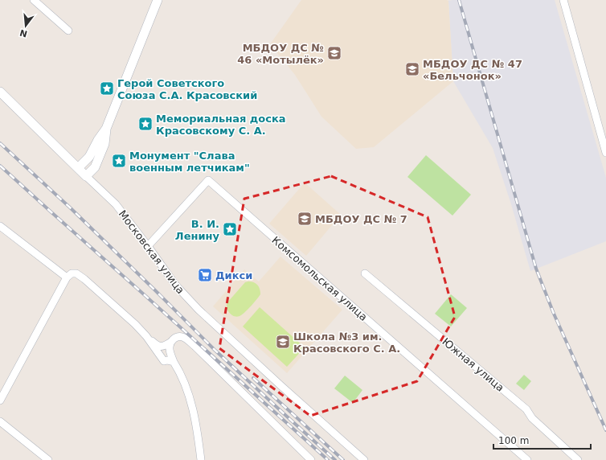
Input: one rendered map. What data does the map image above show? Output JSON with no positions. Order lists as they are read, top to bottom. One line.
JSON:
{"streets":{"street":["Московская улица","Комсомольская улица","Южная улица"]},"crossings":[["Московская улица","Комсомольская улица"]],"places":{"school or university":["МБДОУ ДC № 46 «Мотылёк»","МБДОУ ДС № 47 «Бельчонок»","МБДОУ ДС № 7","Школа №3 им. Красовского С. А."],"place":["Герой Советского Союза С.А. Красовский","Мемориальная доска Красовскому С. А.","Монумент \"Слава военным летчикам\"","В. И. Ленину"],"supermarket":["Дикси"]},"scale_bar":"100 m","north":"bottom"}
